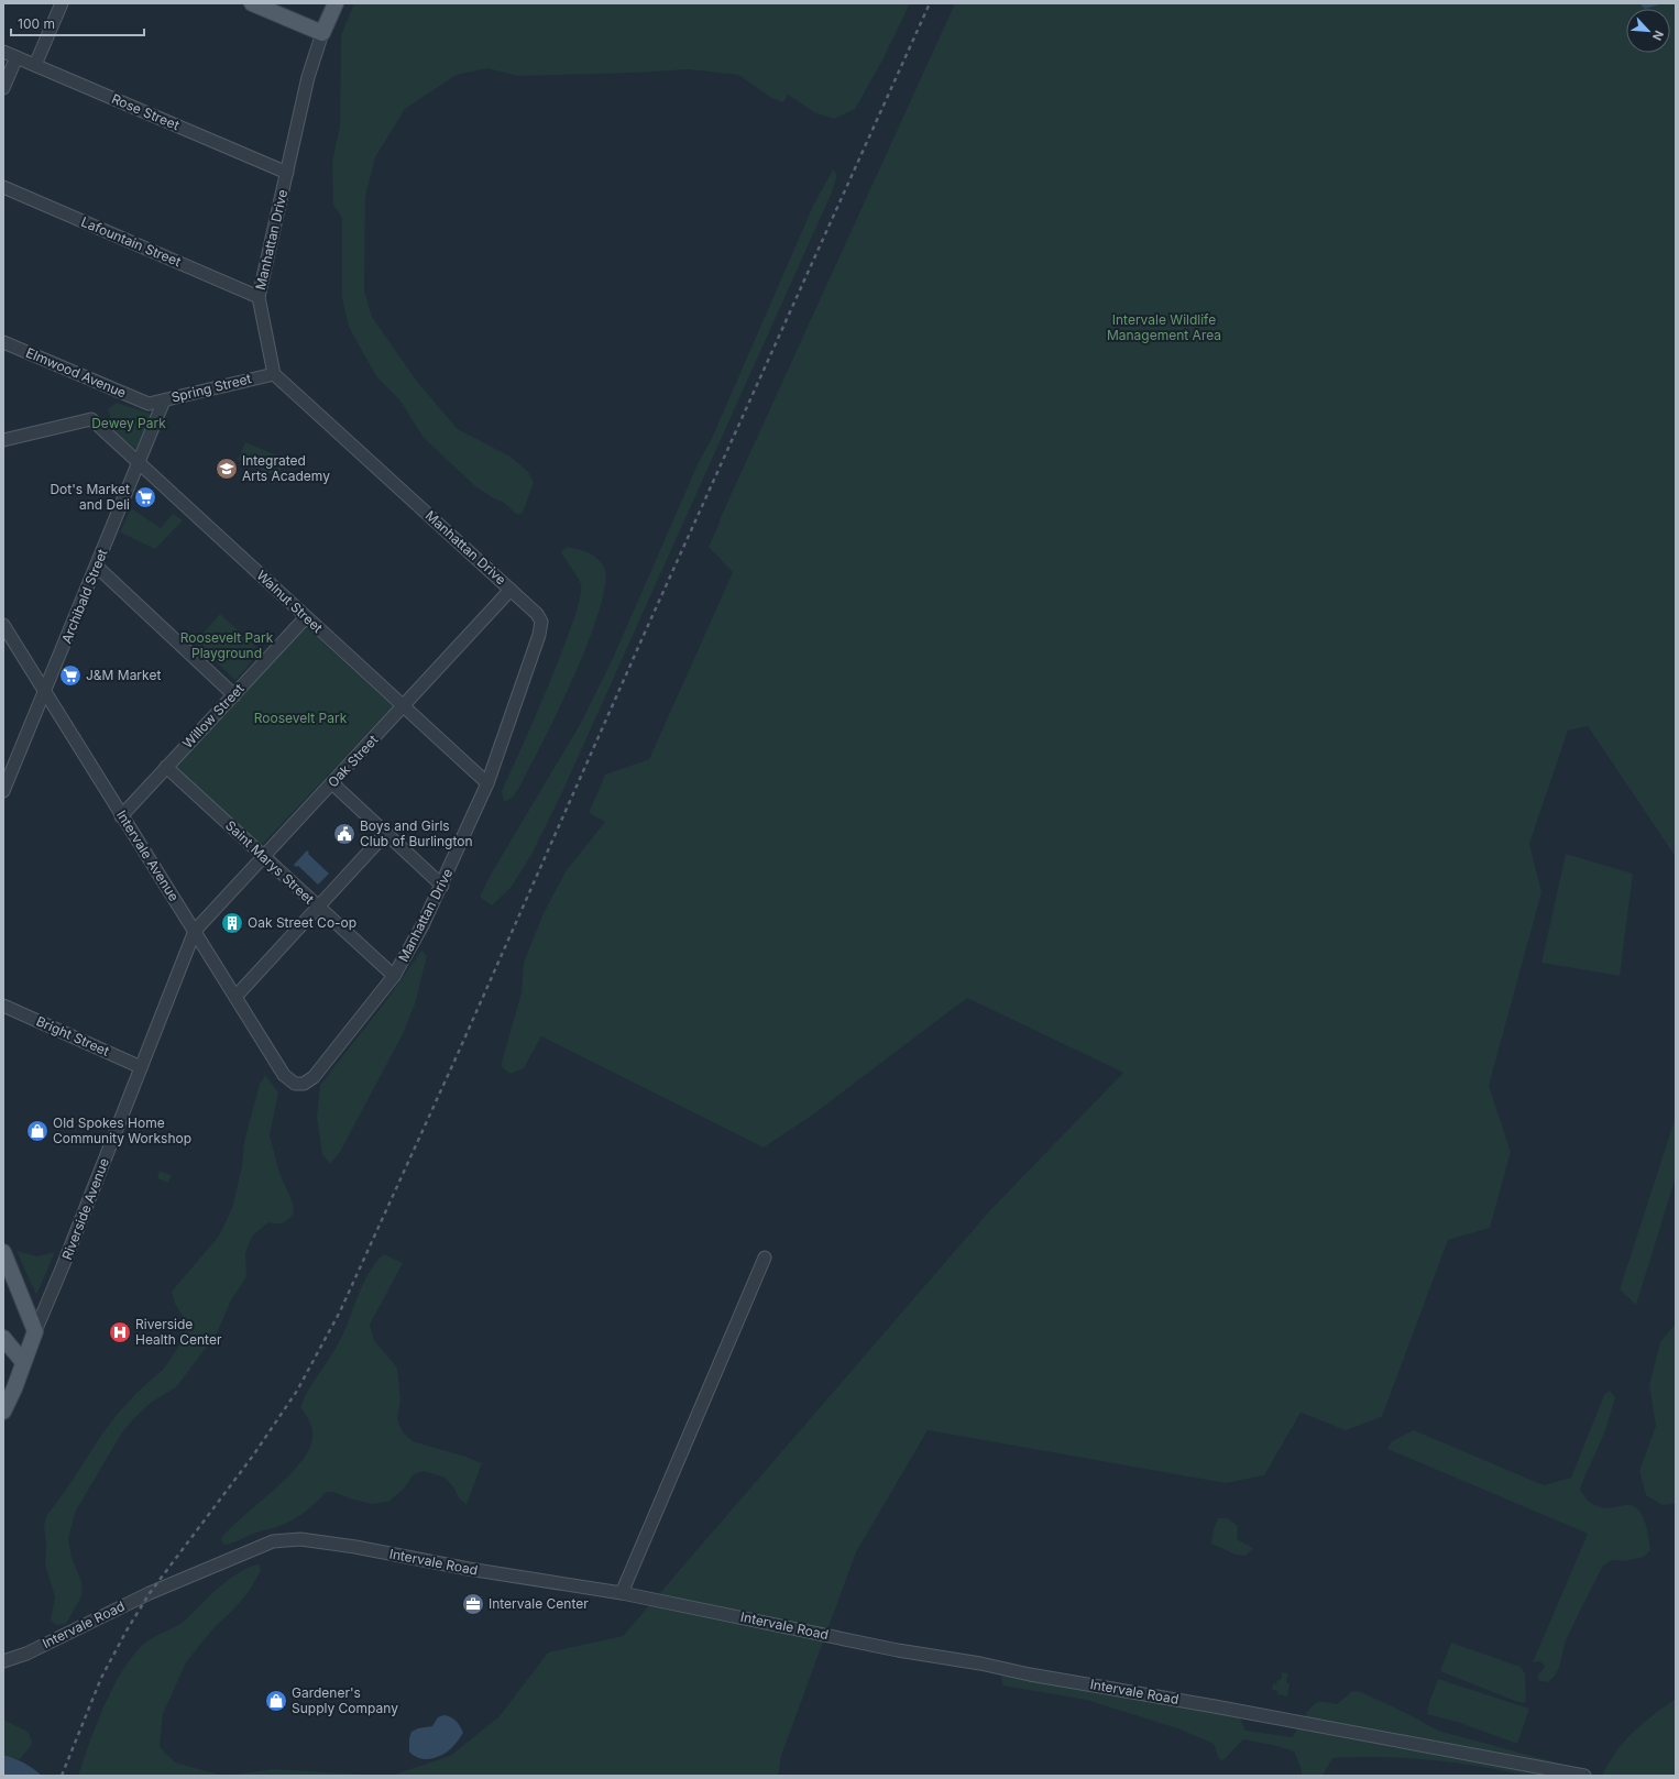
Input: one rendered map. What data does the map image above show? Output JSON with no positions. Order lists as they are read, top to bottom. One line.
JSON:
{"streets":{"main road":["Manhattan Drive","Riverside Avenue"],"street":["Rose Street","Lafountain Street","Elmwood Avenue","Spring Street","Archibald Street","Walnut Street","Willow Street","Oak Street","Intervale Avenue","Saint Marys Street","Bright Street","Intervale Road"]},"crossings":[["Rose Street","Manhattan Drive"],["Manhattan Drive","Lafountain Street"],["Manhattan Drive","Spring Street"],["Manhattan Drive","Walnut Street"],["Manhattan Drive","Oak Street"],["Manhattan Drive","Intervale Avenue"],["Manhattan Drive","Saint Marys Street"],["Elmwood Avenue","Spring Street"],["Spring Street","Archibald Street"],["Archibald Street","Walnut Street"],["Archibald Street","Intervale Avenue"],["Walnut Street","Willow Street"],["Walnut Street","Oak Street"],["Willow Street","Intervale Avenue"],["Willow Street","Saint Marys Street"],["Oak Street","Intervale Avenue"],["Oak Street","Saint Marys Street"],["Oak Street","Riverside Avenue"],["Intervale Avenue","Riverside Avenue"],["Bright Street","Riverside Avenue"]],"parks":["Intervale Wildlife Management Area","Dewey Park","Roosevelt Park Playground","Roosevelt Park"],"places":{"school or university":["Integrated Arts Academy"],"supermarket":["Dot's Market and Deli","J&M Market"],"public building":["Boys and Girls Club of Burlington"],"building":["Oak Street Co-op"],"shop":["Old Spokes Home Community Workshop","Gardener's Supply Company"],"hospital":["Riverside Health Center"],"office":["Intervale Center"]},"scale_bar":"100 m","north":"bottom right"}
